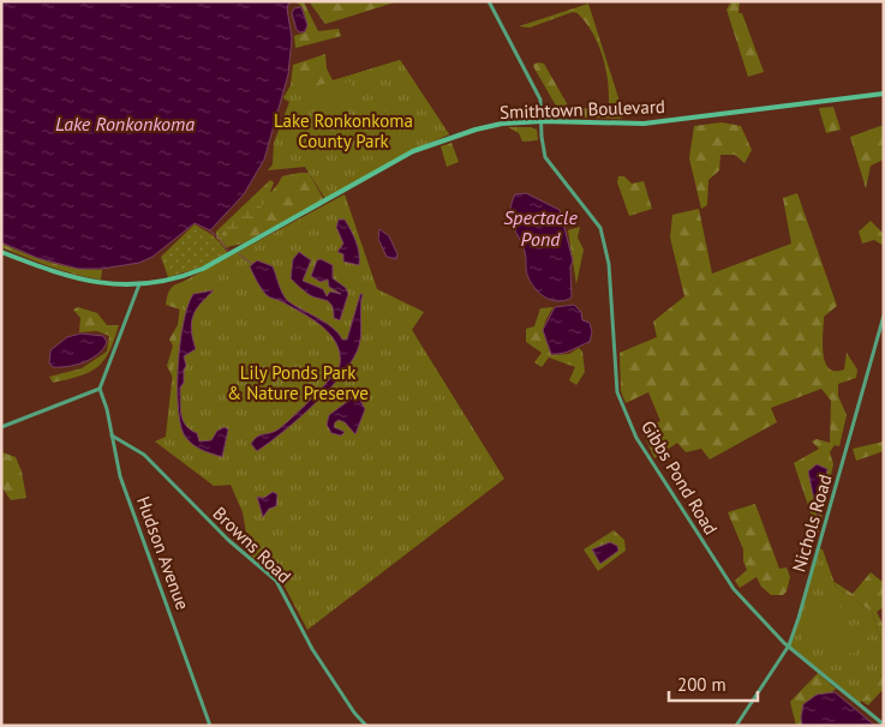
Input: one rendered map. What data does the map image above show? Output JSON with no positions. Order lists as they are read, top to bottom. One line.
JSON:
{"streets":{"main road":["Smithtown Boulevard"],"street":["Gibbs Pond Road","Nichols Road","Browns Road","Hudson Avenue"]},"crossings":[["Smithtown Boulevard","Gibbs Pond Road"],["Gibbs Pond Road","Nichols Road"],["Browns Road","Hudson Avenue"]],"water":["Lake Ronkonkoma","Spectacle Pond"],"parks":["Lake Ronkonkoma County Park","Lily Ponds Park & Nature Preserve"],"scale_bar":"200 m"}
